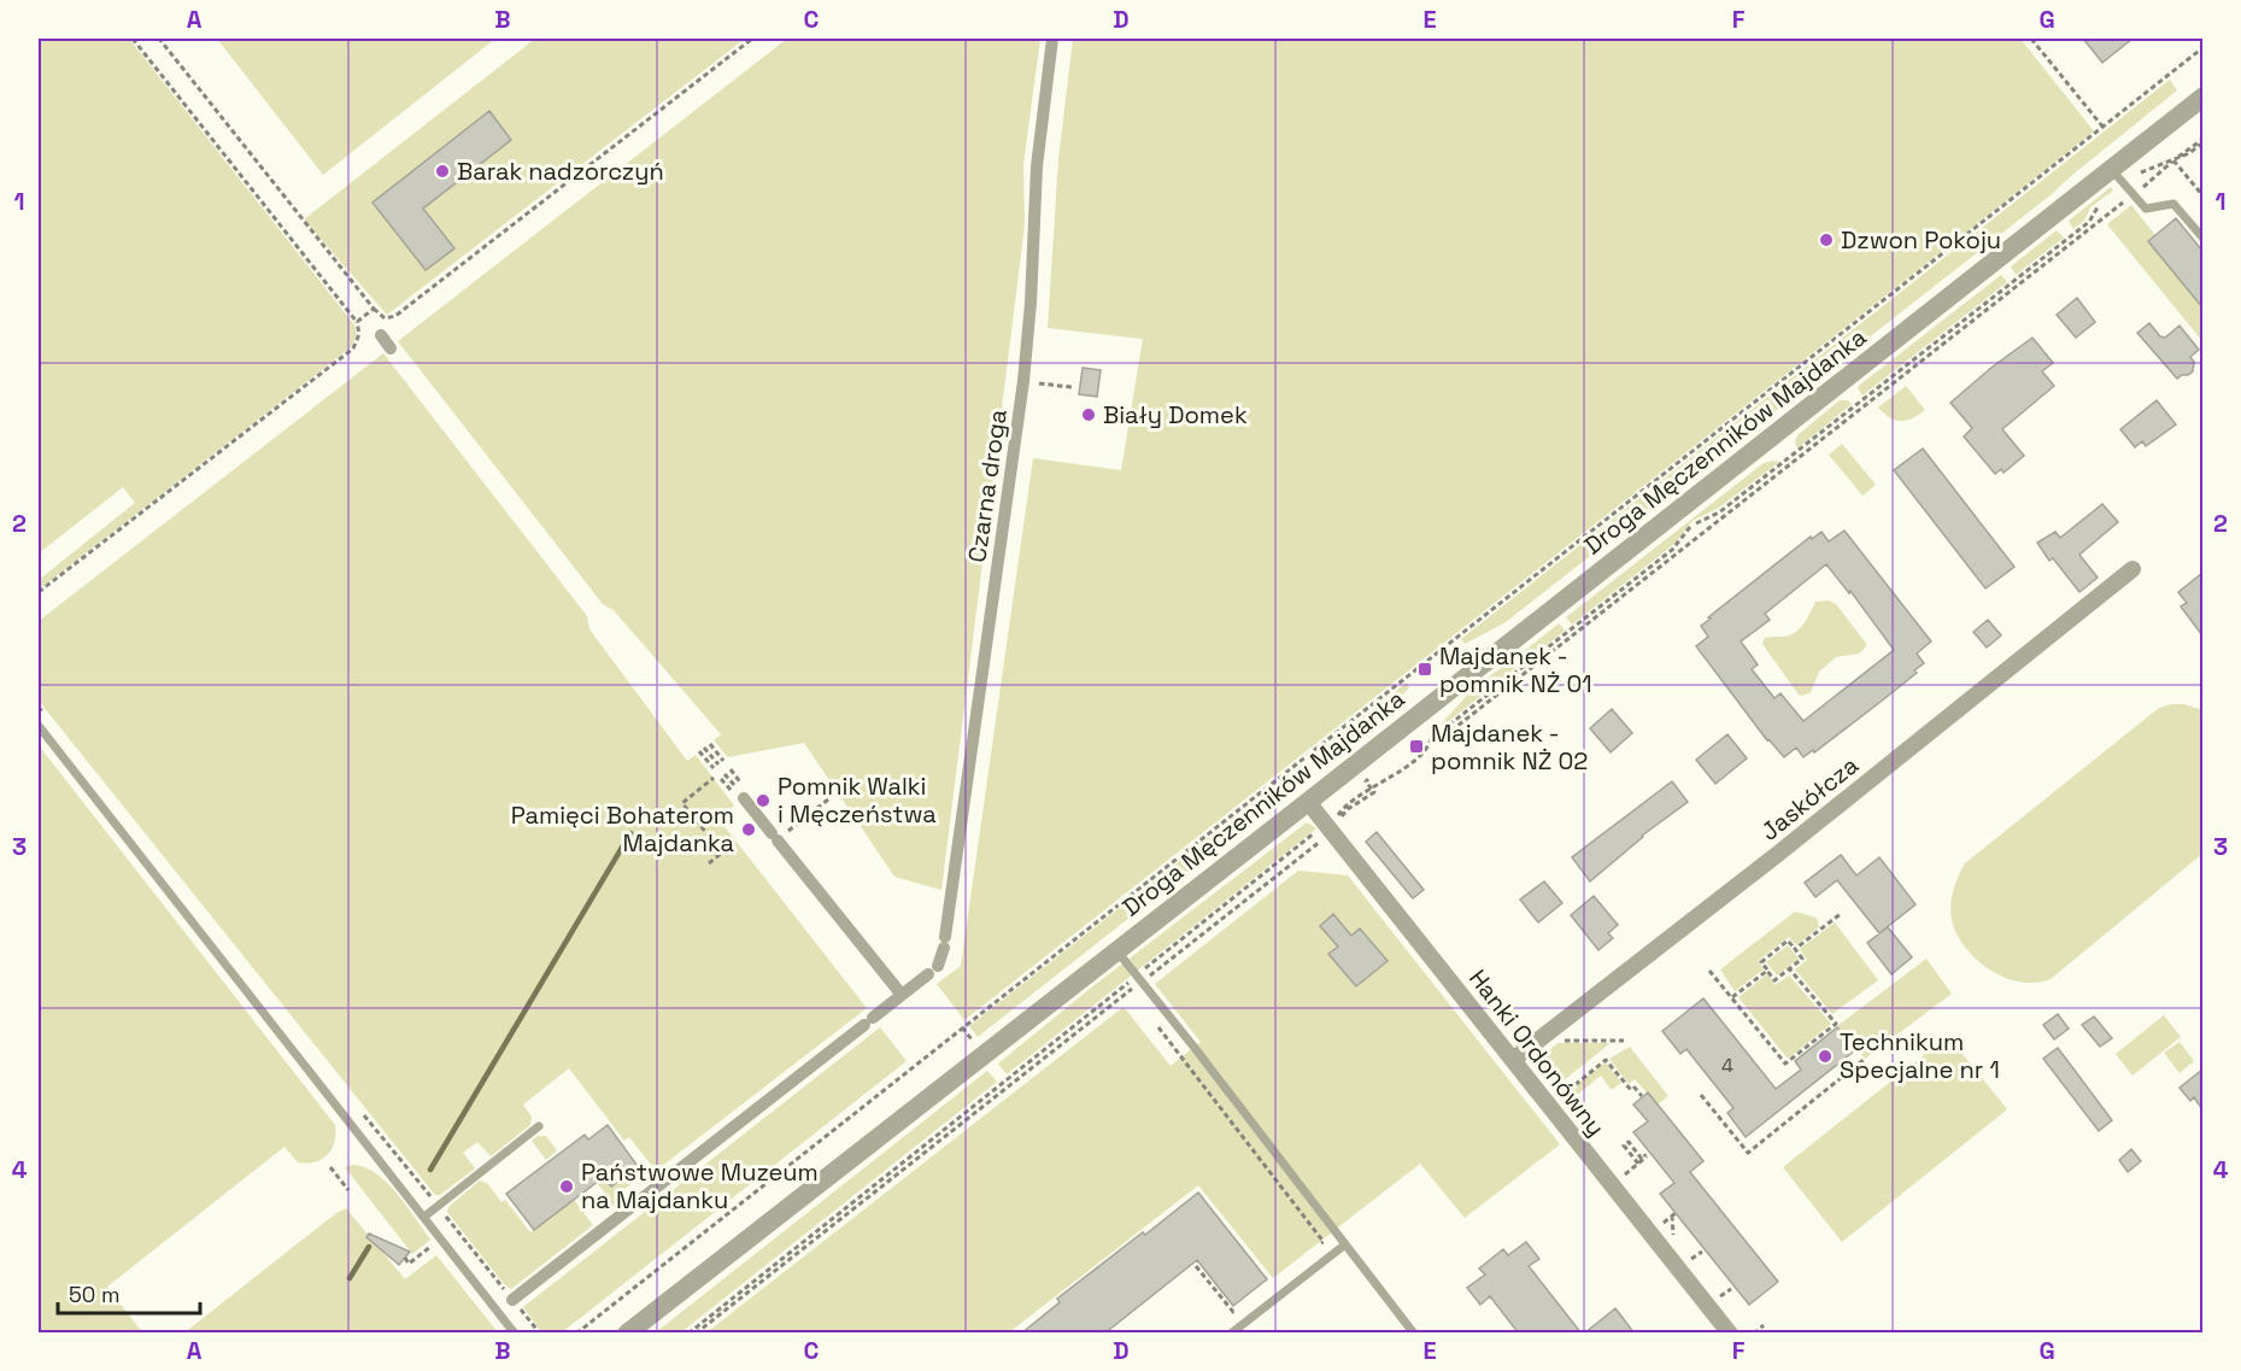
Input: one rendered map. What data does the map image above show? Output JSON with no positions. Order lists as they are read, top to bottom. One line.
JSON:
{"streets":{"street":["Droga Męczenników Majdanka","Czarna droga","Jaskółcza","Hanki Ordonówny"]},"crossings":[["Droga Męczenników Majdanka","Hanki Ordonówny"],["Jaskółcza","Hanki Ordonówny"]],"places":{"other":["Barak nadzorczyń","Dzwon Pokoju","Biały Domek","Pomnik Walki i Męczeństwa","Pamięci Bohaterom Majdanka","Technikum Specjalne nr 1","Państwowe Muzeum na Majdanku"],"transit":["Majdanek - pomnik NŻ 01","Majdanek - pomnik NŻ 02"]},"house_numbers":["4"],"scale_bar":"50 m","grid":{"columns":["A","B","C","D","E","F","G"],"rows":["1","2","3","4"]}}
